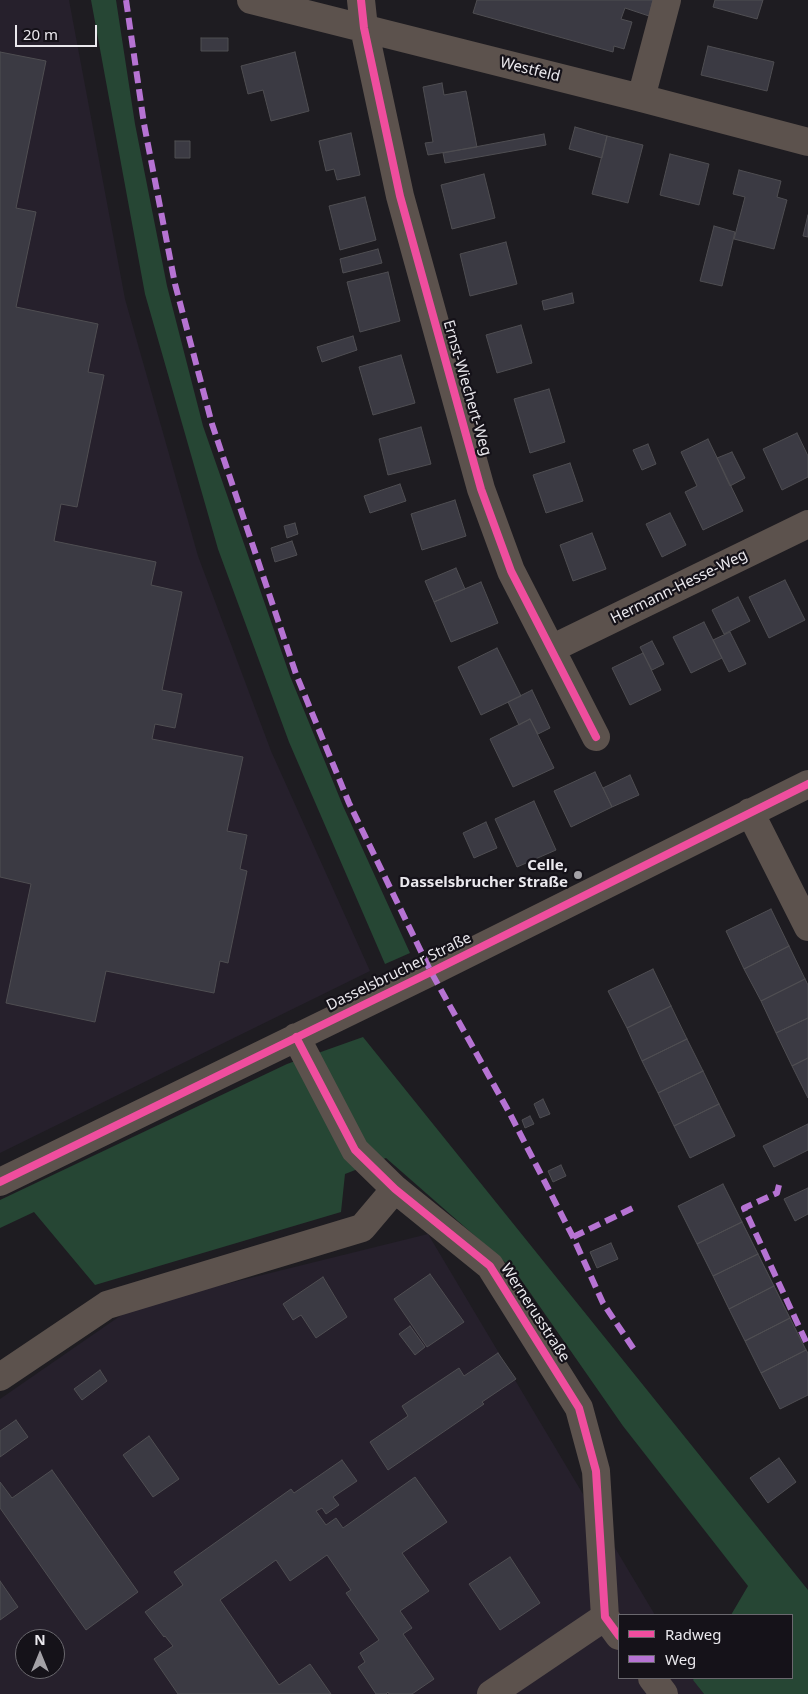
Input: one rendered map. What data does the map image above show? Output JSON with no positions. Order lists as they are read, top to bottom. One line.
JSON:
{"streets":{"street":["Westfeld","Ernst-Wiechert-Weg","Hermann-Hesse-Weg","Dasselsbrucher Straße","Wernerusstraße"]},"crossings":[["Westfeld","Ernst-Wiechert-Weg"],["Ernst-Wiechert-Weg","Hermann-Hesse-Weg"],["Dasselsbrucher Straße","Wernerusstraße"]],"places":["Celle, Dasselsbrucher Straße"],"legend":["Radweg","Weg"],"scale_bar":"20 m","north":"top"}
